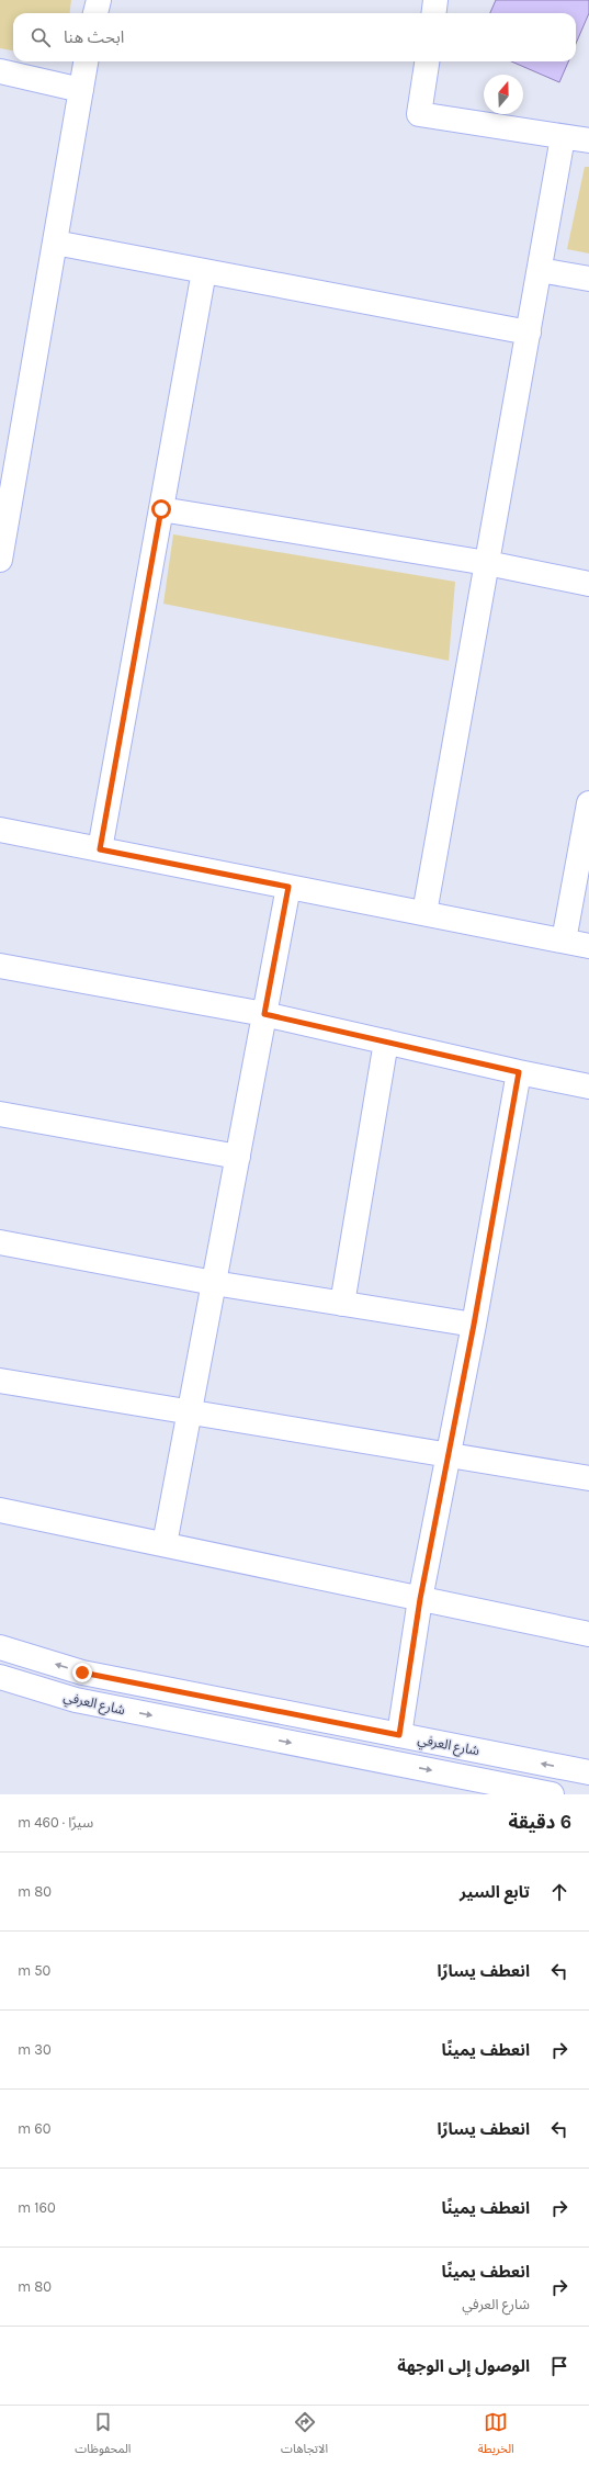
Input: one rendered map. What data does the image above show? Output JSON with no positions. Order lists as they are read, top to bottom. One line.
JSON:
{"streets":{"street":["شارع العرفي"]},"north":"top","page":{"search":"ابحث هنا","heading":["6 دقيقة","سيرًا · 460 m"],"list":[["تابع السير","80 m"],["انعطف يسارًا","50 m"],["انعطف يمينًا","30 m"],["انعطف يسارًا","60 m"],["انعطف يمينًا","160 m"],["انعطف يمينًا","شارع العرفي","80 m"],"الوصول إلى الوجهة"],"nav":["الخريطة","الاتجاهات","المحفوظات"]}}
